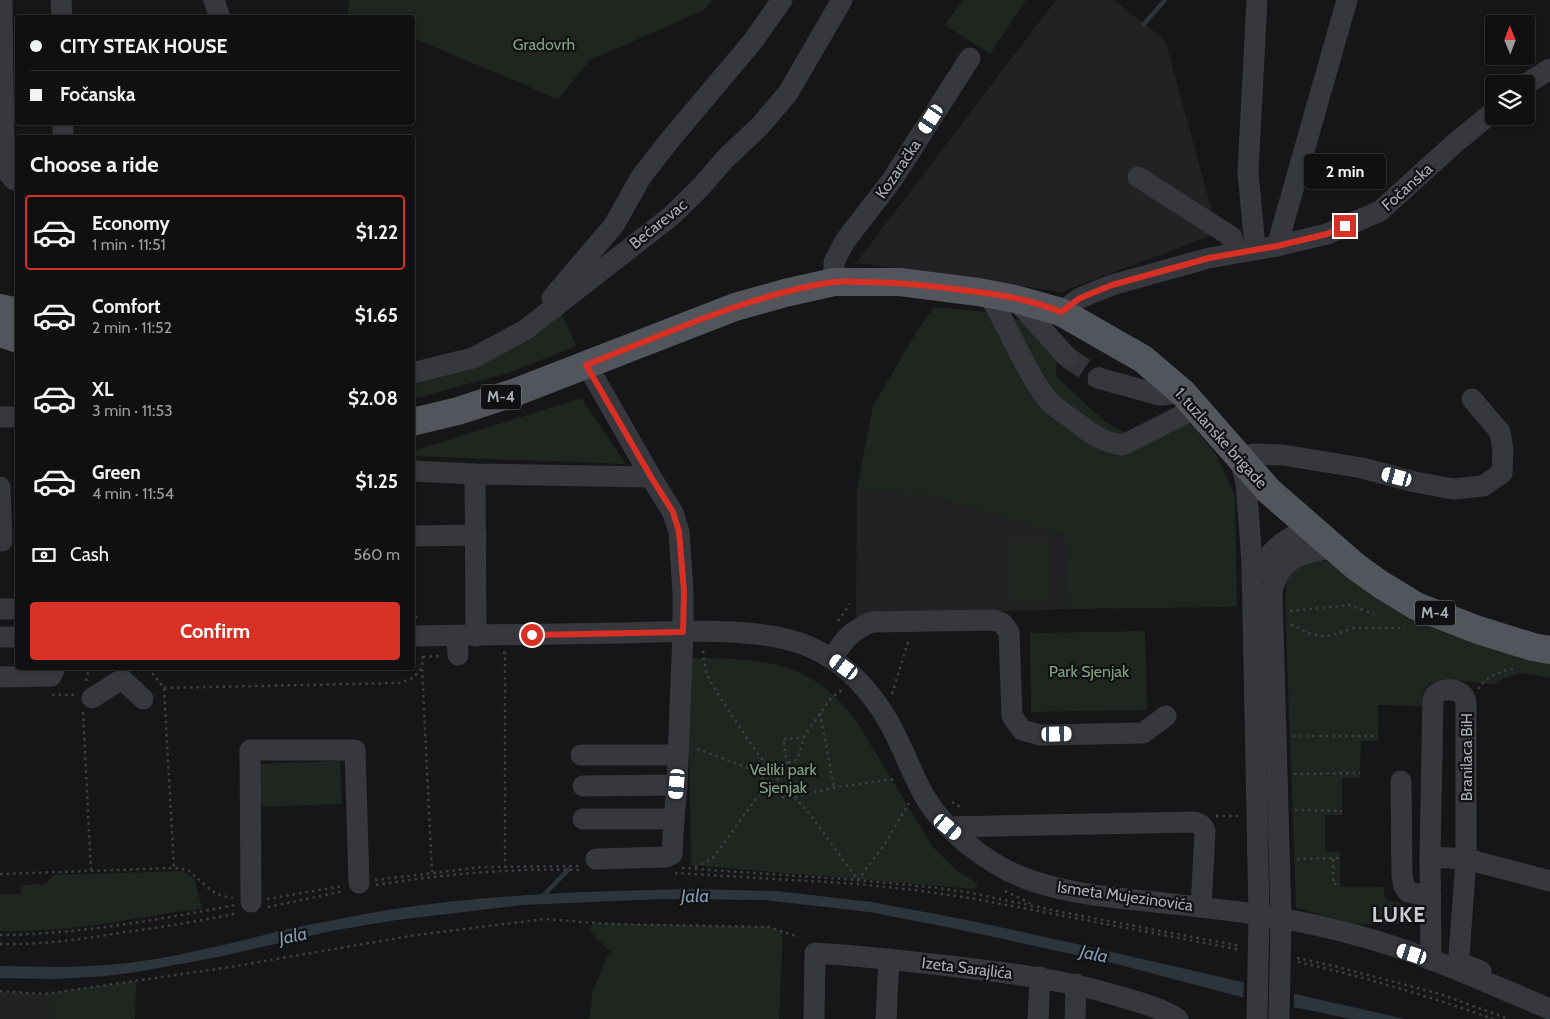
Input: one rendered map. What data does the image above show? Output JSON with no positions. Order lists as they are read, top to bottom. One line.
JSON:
{"streets":{"main road":["M-4","1. tuzlanske brigade"],"street":["Kozaračka","Fočanska","Bećarevac","Branilaca BiH","Ismeta Mujezinovića","Izeta Sarajlića"]},"crossings":[["Kozaračka","1. tuzlanske brigade"],["Fočanska","1. tuzlanske brigade"]],"districts":["LUKE"],"water":["Jala"],"parks":["Gradovrh","Park Sjenjak","Veliki park Sjenjak"],"north":"top","page":{"banner":["CITY STEAK HOUSE","Fočanska"],"heading":"Choose a ride","bubble":"2 min","list":[{"name":"Economy","note":"1 min · 11:51","value":"$1.22"},{"name":"Comfort","note":"2 min · 11:52","value":"$1.65"},{"name":"XL","note":"3 min · 11:53","value":"$2.08"},{"name":"Green","note":"4 min · 11:54","value":"$1.25"}],"pay":["Cash","560 m"],"buttons":"Confirm"}}
